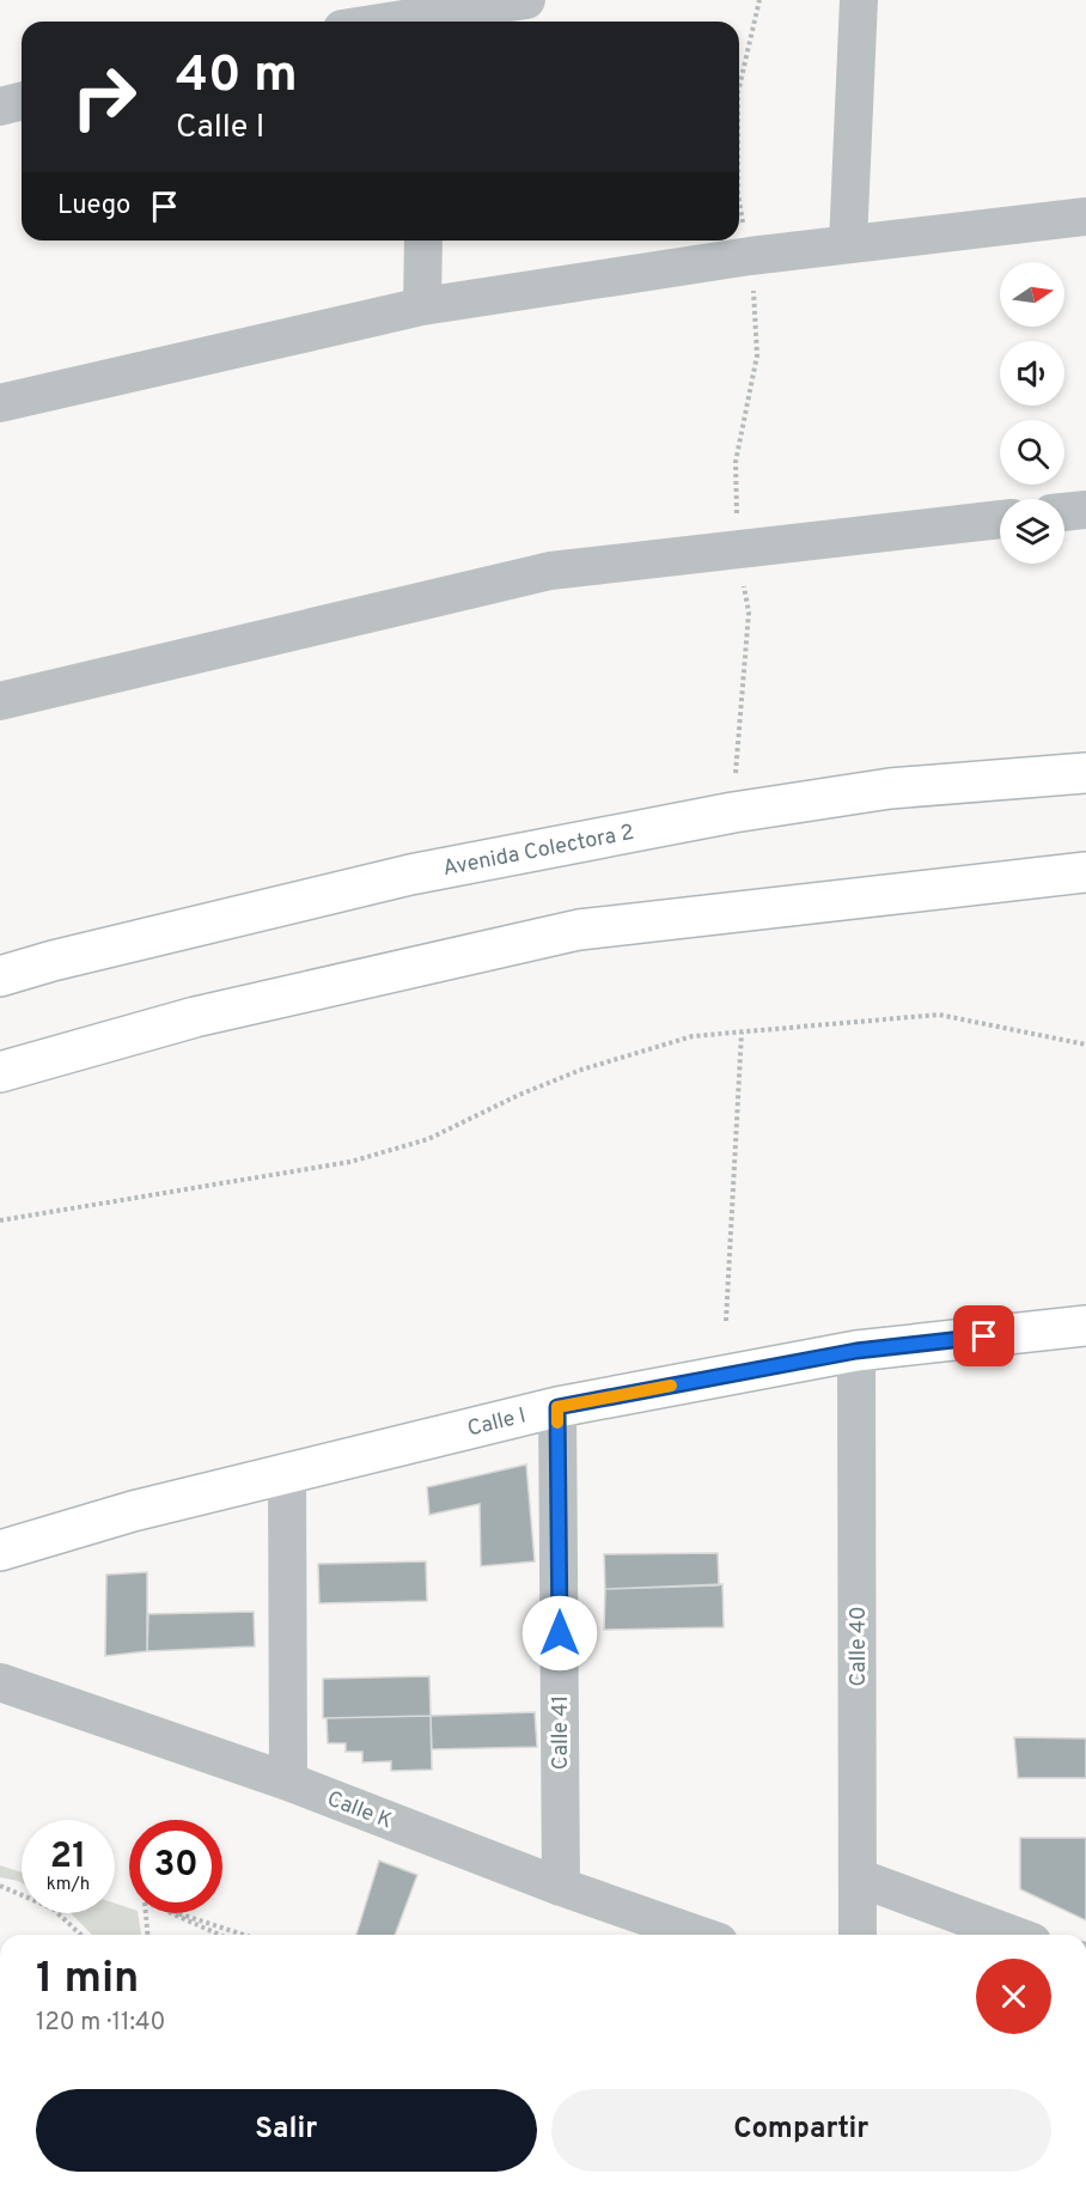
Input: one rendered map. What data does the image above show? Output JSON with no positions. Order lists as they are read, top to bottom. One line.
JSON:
{"streets":{"street":["Avenida Colectora 2","Calle I","Calle 40","Calle 41","Calle K"]},"crossings":[["Calle I","Calle 40"],["Calle I","Calle 41"],["Calle 41","Calle K"]],"north":"right","page":{"turn":["40 m","Calle I"],"then":"Luego","speed":"21 km/h","limit":"30","heading":["1 min","120 m · 11:40"],"buttons":["Salir","Compartir"]}}
